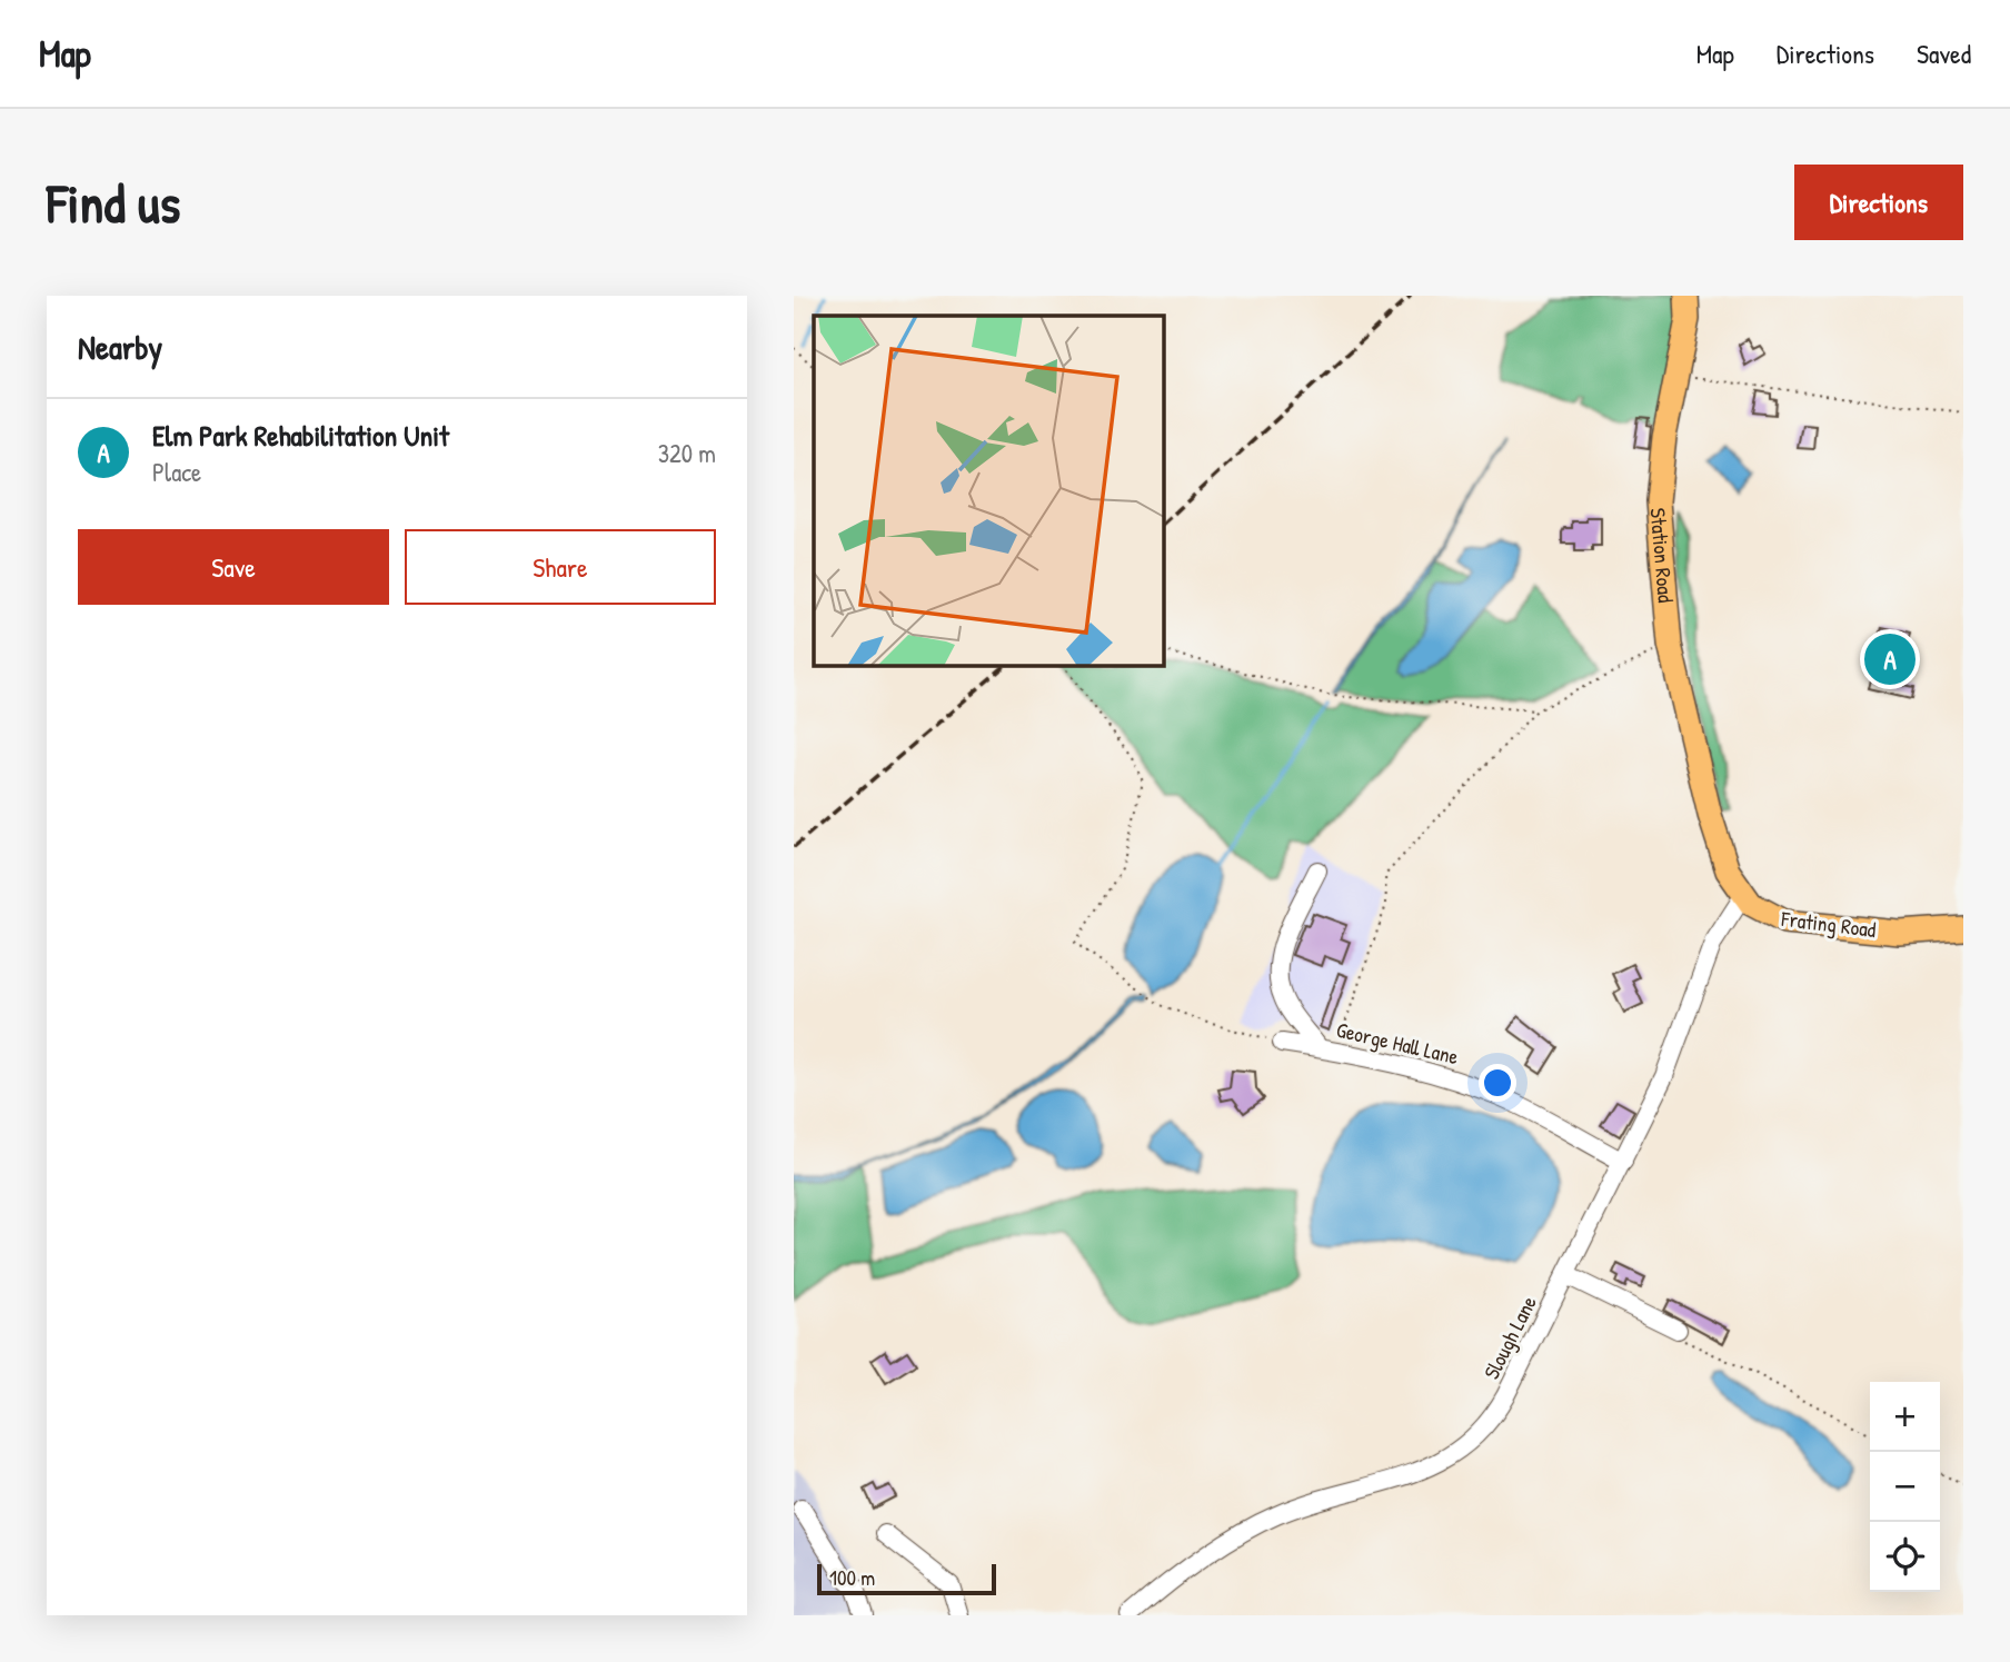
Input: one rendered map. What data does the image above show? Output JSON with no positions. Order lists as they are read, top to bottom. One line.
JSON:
{"streets":{"main road":["Station Road","Frating Road"],"street":["George Hall Lane","Slough Lane"]},"crossings":[["Station Road","Frating Road"],["Frating Road","Slough Lane"],["George Hall Lane","Slough Lane"]],"scale_bar":"100 m","page":{"header":"Map","nav":["Map","Directions","Saved"],"buttons":["Directions",["Save","Share"]],"title":"Find us","heading":"Nearby","list":[{"mark":"A","name":"Elm Park Rehabilitation Unit","note":"Place","value":"320 m"}],"pins":"A","map_buttons":["+","−"],"scale":"100 m"}}
